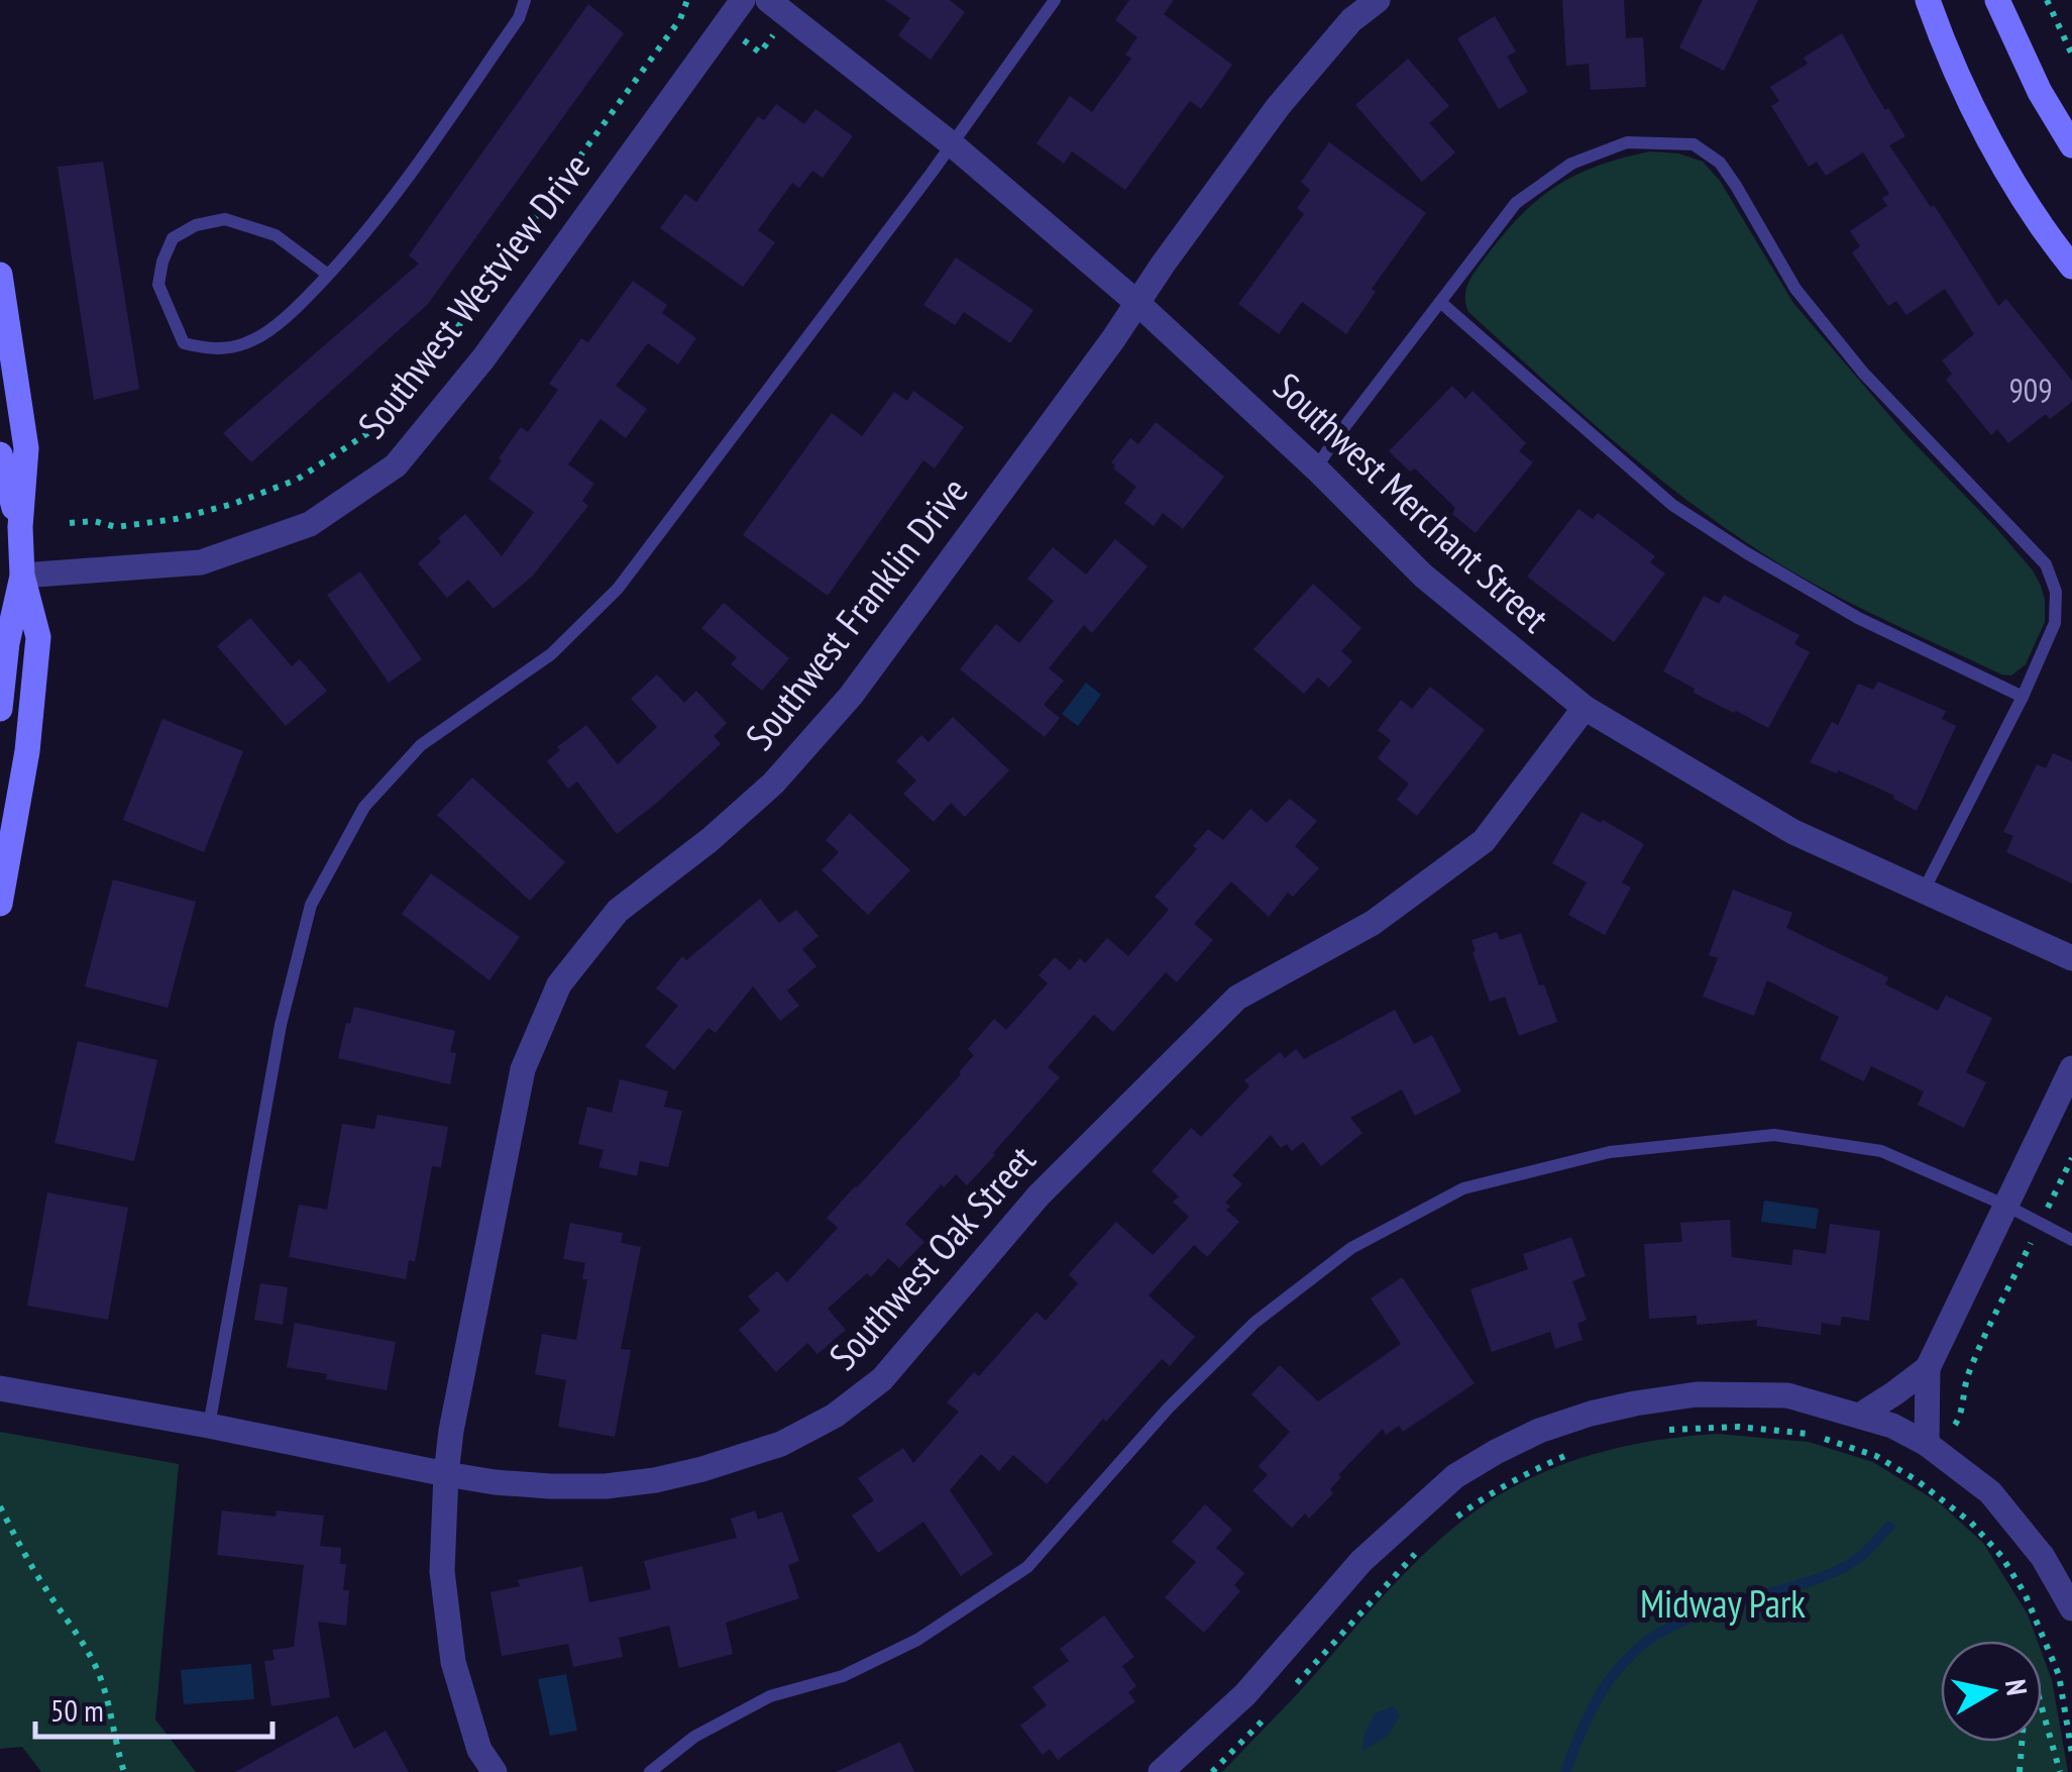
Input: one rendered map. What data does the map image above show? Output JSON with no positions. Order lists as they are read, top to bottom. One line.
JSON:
{"streets":{"street":["Southwest Westview Drive","Southwest Merchant Street","Southwest Franklin Drive","Southwest Oak Street"]},"crossings":[["Southwest Merchant Street","Southwest Franklin Drive"],["Southwest Merchant Street","Southwest Oak Street"],["Southwest Franklin Drive","Southwest Oak Street"]],"parks":["Midway Park"],"house_numbers":["909"],"scale_bar":"50 m","north":"right"}
